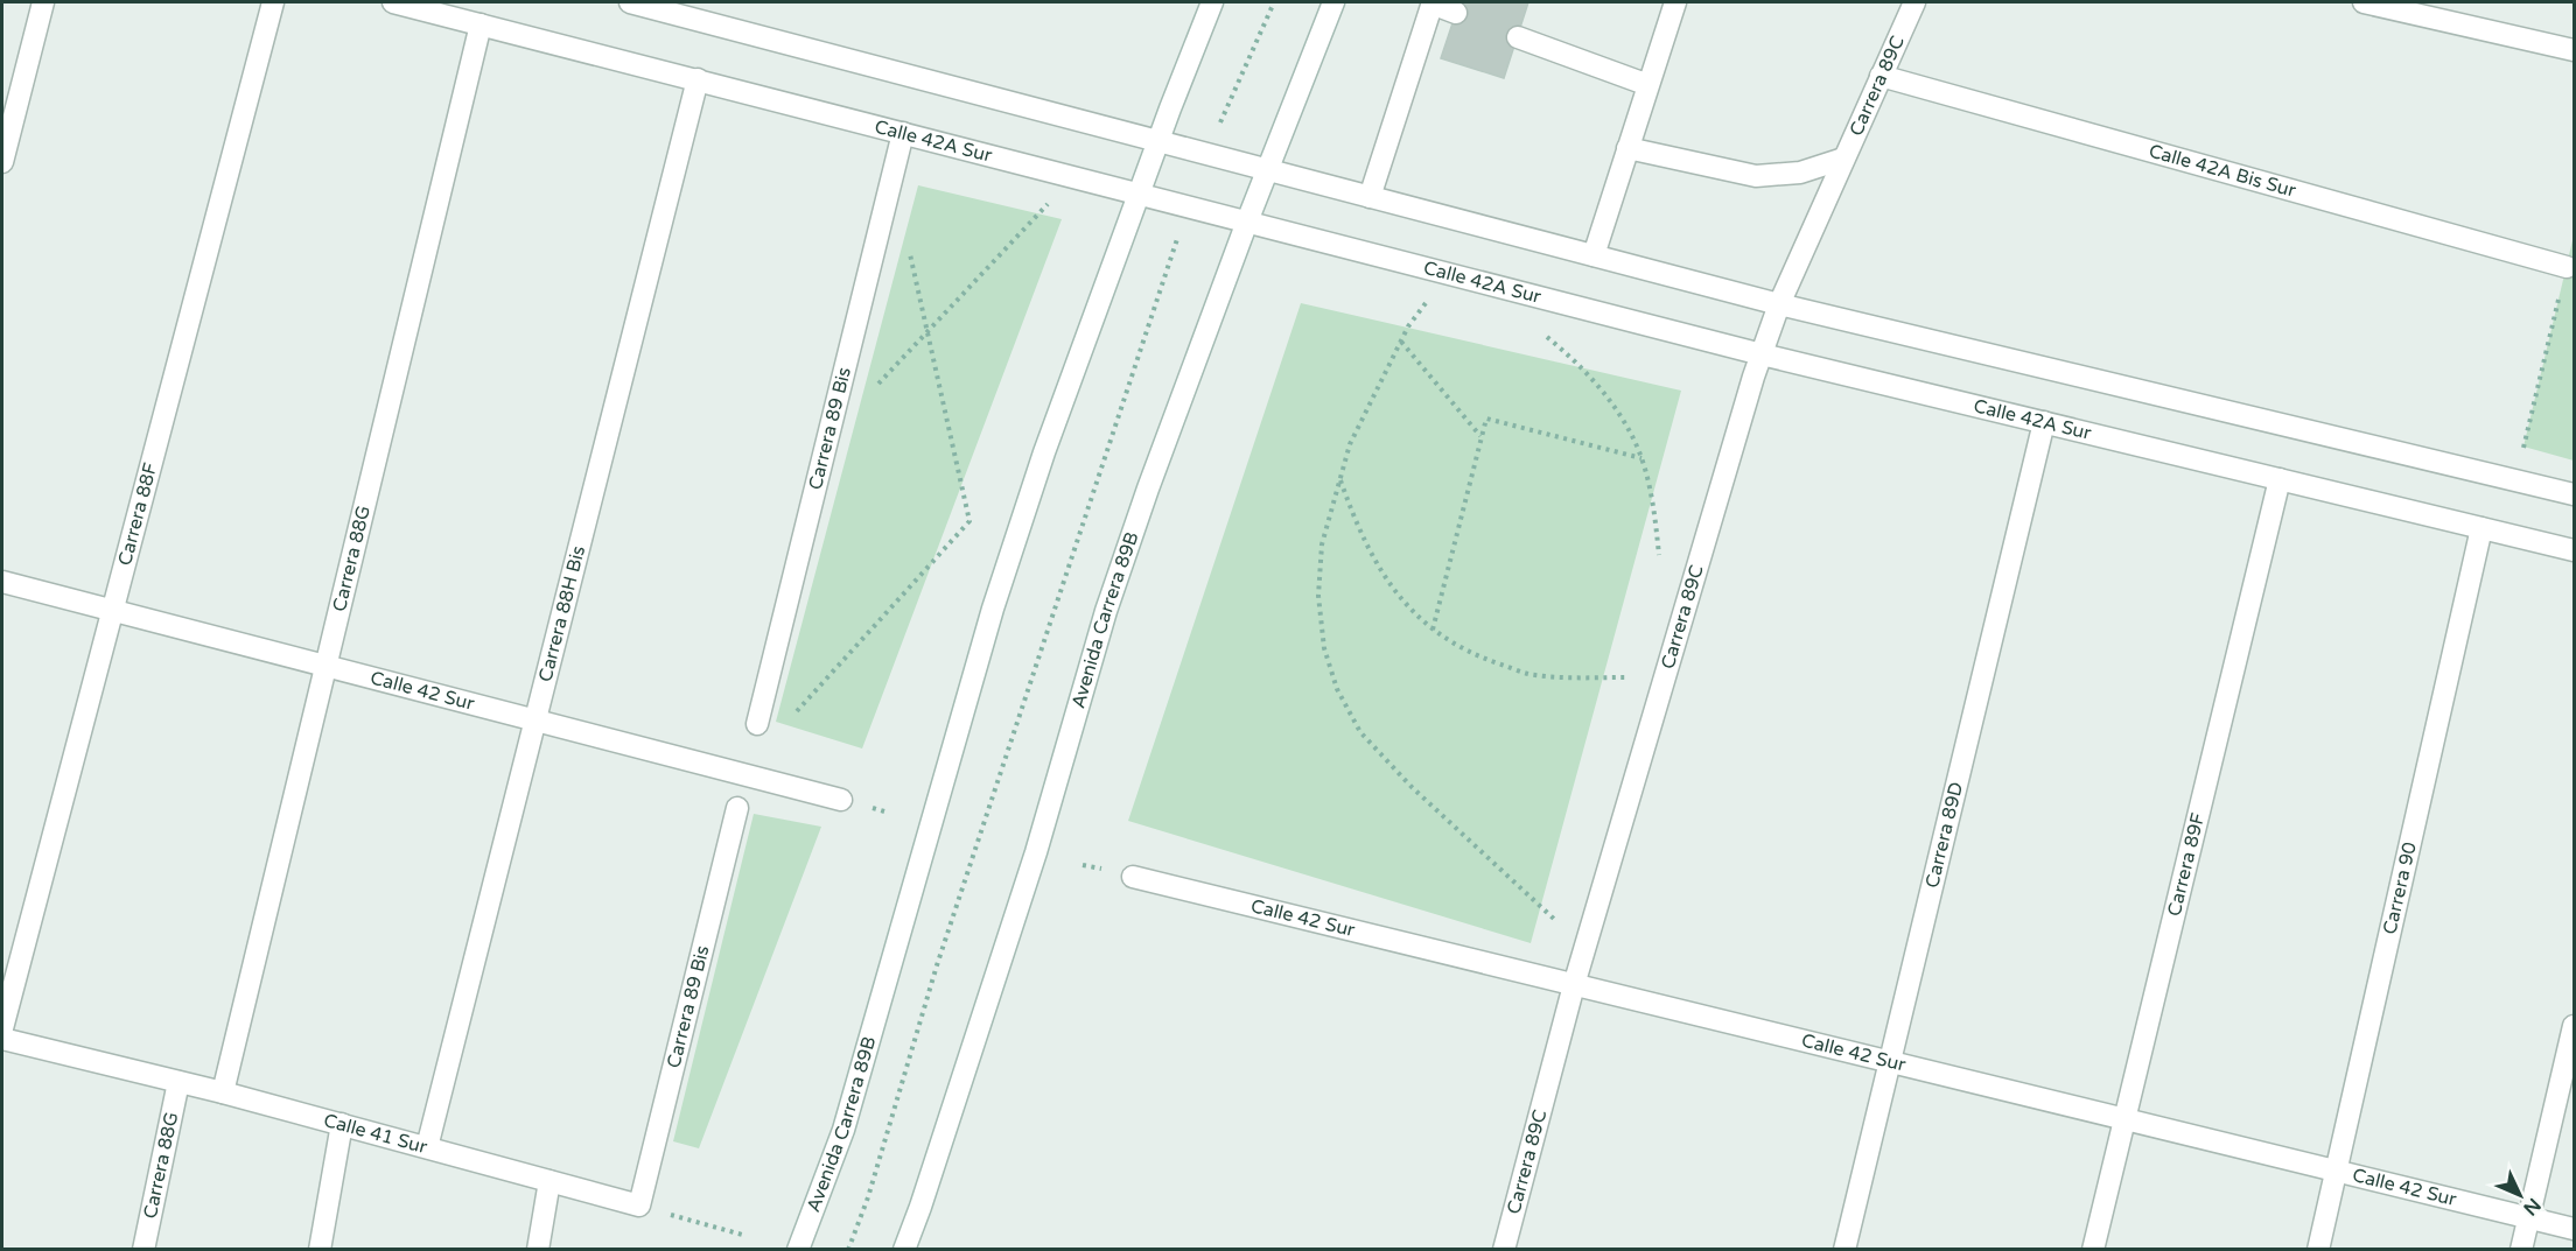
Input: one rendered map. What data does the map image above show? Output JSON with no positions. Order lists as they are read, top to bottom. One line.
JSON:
{"streets":{"street":["Carrera 89C","Calle 42A Sur","Calle 42A Bis Sur","Carrera 89 Bis","Carrera 88F","Carrera 88G","Carrera 88H Bis","Avenida Carrera 89B","Calle 42 Sur","Carrera 89D","Carrera 89F","Carrera 90","Calle 41 Sur"]},"crossings":[["Carrera 89C","Calle 42A Sur"],["Carrera 89C","Calle 42A Bis Sur"],["Carrera 89C","Calle 42 Sur"],["Calle 42A Sur","Carrera 89 Bis"],["Calle 42A Sur","Carrera 88G"],["Calle 42A Sur","Carrera 88H Bis"],["Calle 42A Sur","Avenida Carrera 89B"],["Calle 42A Sur","Carrera 89D"],["Calle 42A Sur","Carrera 89F"],["Calle 42A Sur","Carrera 90"],["Carrera 89 Bis","Calle 41 Sur"],["Carrera 88F","Calle 42 Sur"],["Carrera 88G","Calle 42 Sur"],["Carrera 88G","Calle 41 Sur"],["Carrera 88H Bis","Calle 42 Sur"],["Carrera 88H Bis","Calle 41 Sur"],["Calle 42 Sur","Carrera 89D"],["Calle 42 Sur","Carrera 89F"],["Calle 42 Sur","Carrera 90"]],"north":"bottom right"}
